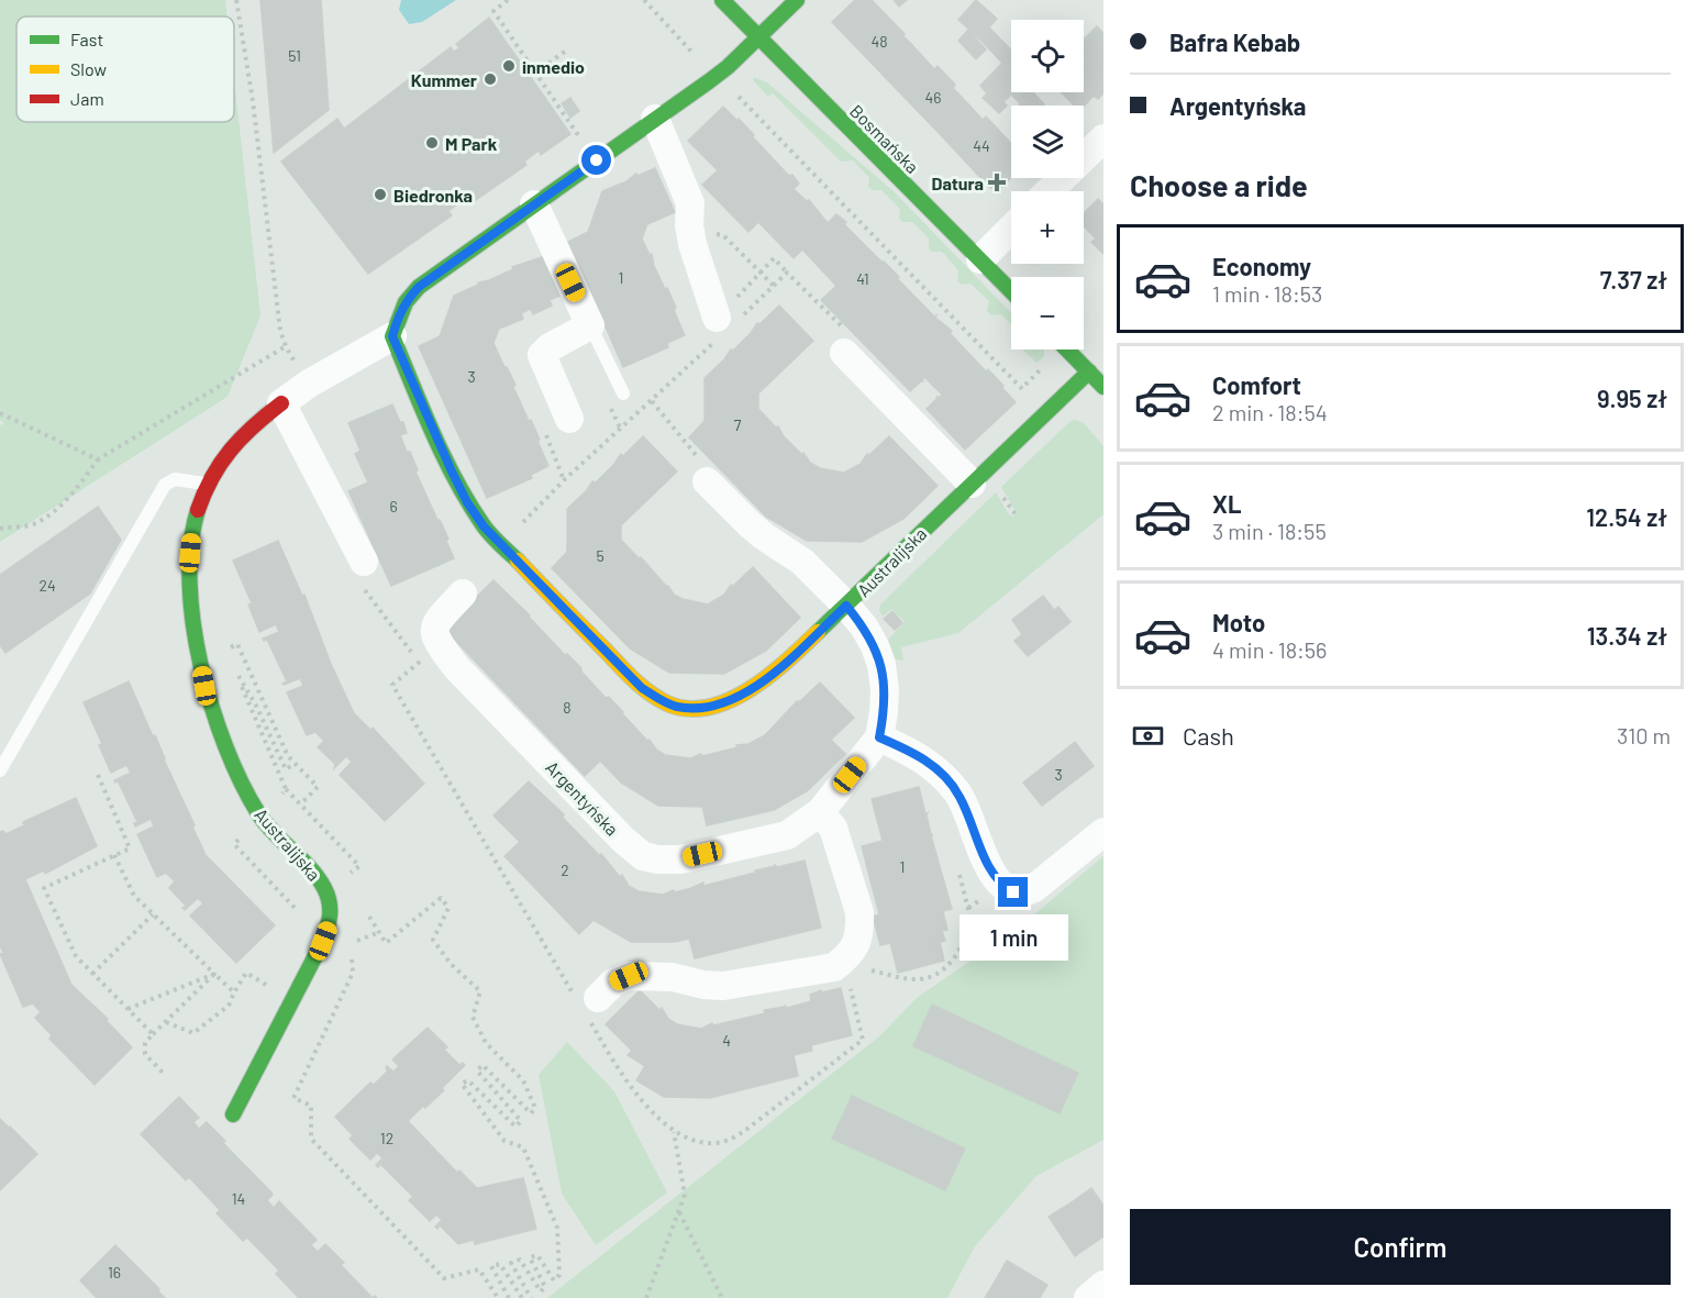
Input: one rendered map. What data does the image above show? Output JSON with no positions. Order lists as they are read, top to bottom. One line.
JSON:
{"streets":{"street":["Bosmańska","Australijska","Argentyńska"]},"places":{"other":["inmedio","Kummer","M Park","Biedronka"],"health":["Datura"]},"house_numbers":["48","51","46","44","1","41","3","7","6","5","24","8","3","1","2","4","12","14","16"],"legend":["Fast","Slow","Jam"],"page":{"banner":["Bafra Kebab","Argentyńska"],"map_buttons":["+","−"],"heading":"Choose a ride","list":[{"name":"Economy","note":"1 min · 18:53","value":"7.37 zł"},{"name":"Comfort","note":"2 min · 18:54","value":"9.95 zł"},{"name":"XL","note":"3 min · 18:55","value":"12.54 zł"},{"name":"Moto","note":"4 min · 18:56","value":"13.34 zł"}],"pay":["Cash","310 m"],"bubble":"1 min","buttons":"Confirm"}}
